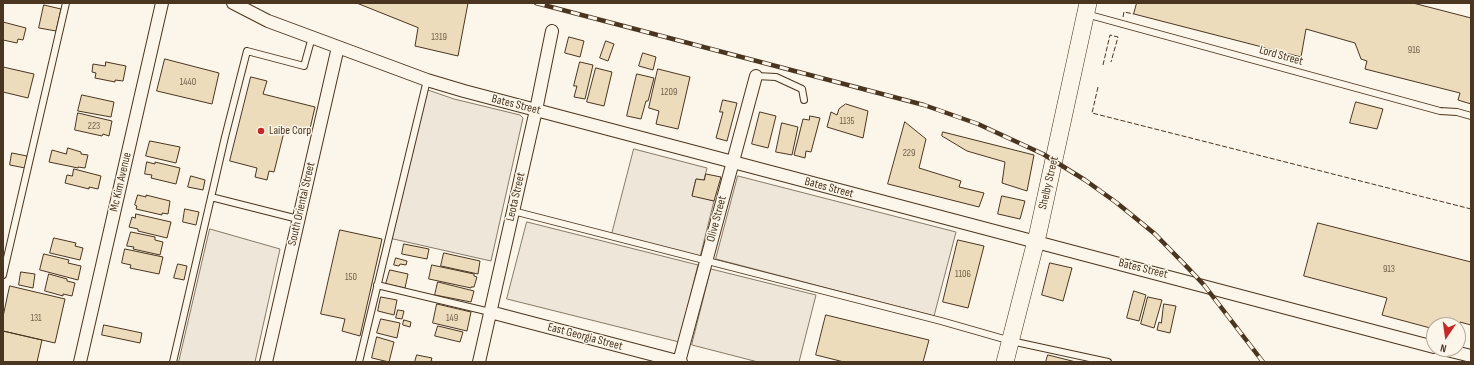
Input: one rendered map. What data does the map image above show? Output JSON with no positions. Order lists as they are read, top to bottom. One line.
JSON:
{"streets":{"main road":["Shelby Street"],"street":["Bates Street","Mc Kim Avenue","Leota Street","South Oriental Street","Olive Street","East Georgia Street"],"lane":["Lord Street"]},"crossings":[["Lord Street","Shelby Street"],["Bates Street","Shelby Street"],["Bates Street","Leota Street"],["Bates Street","South Oriental Street"],["Bates Street","Olive Street"],["Leota Street","East Georgia Street"],["Olive Street","East Georgia Street"]],"places":["Laibe Corp"],"house_numbers":["1319","916","1440","1209","1135","223","229","913","1106","150","131","149"],"north":"bottom"}
